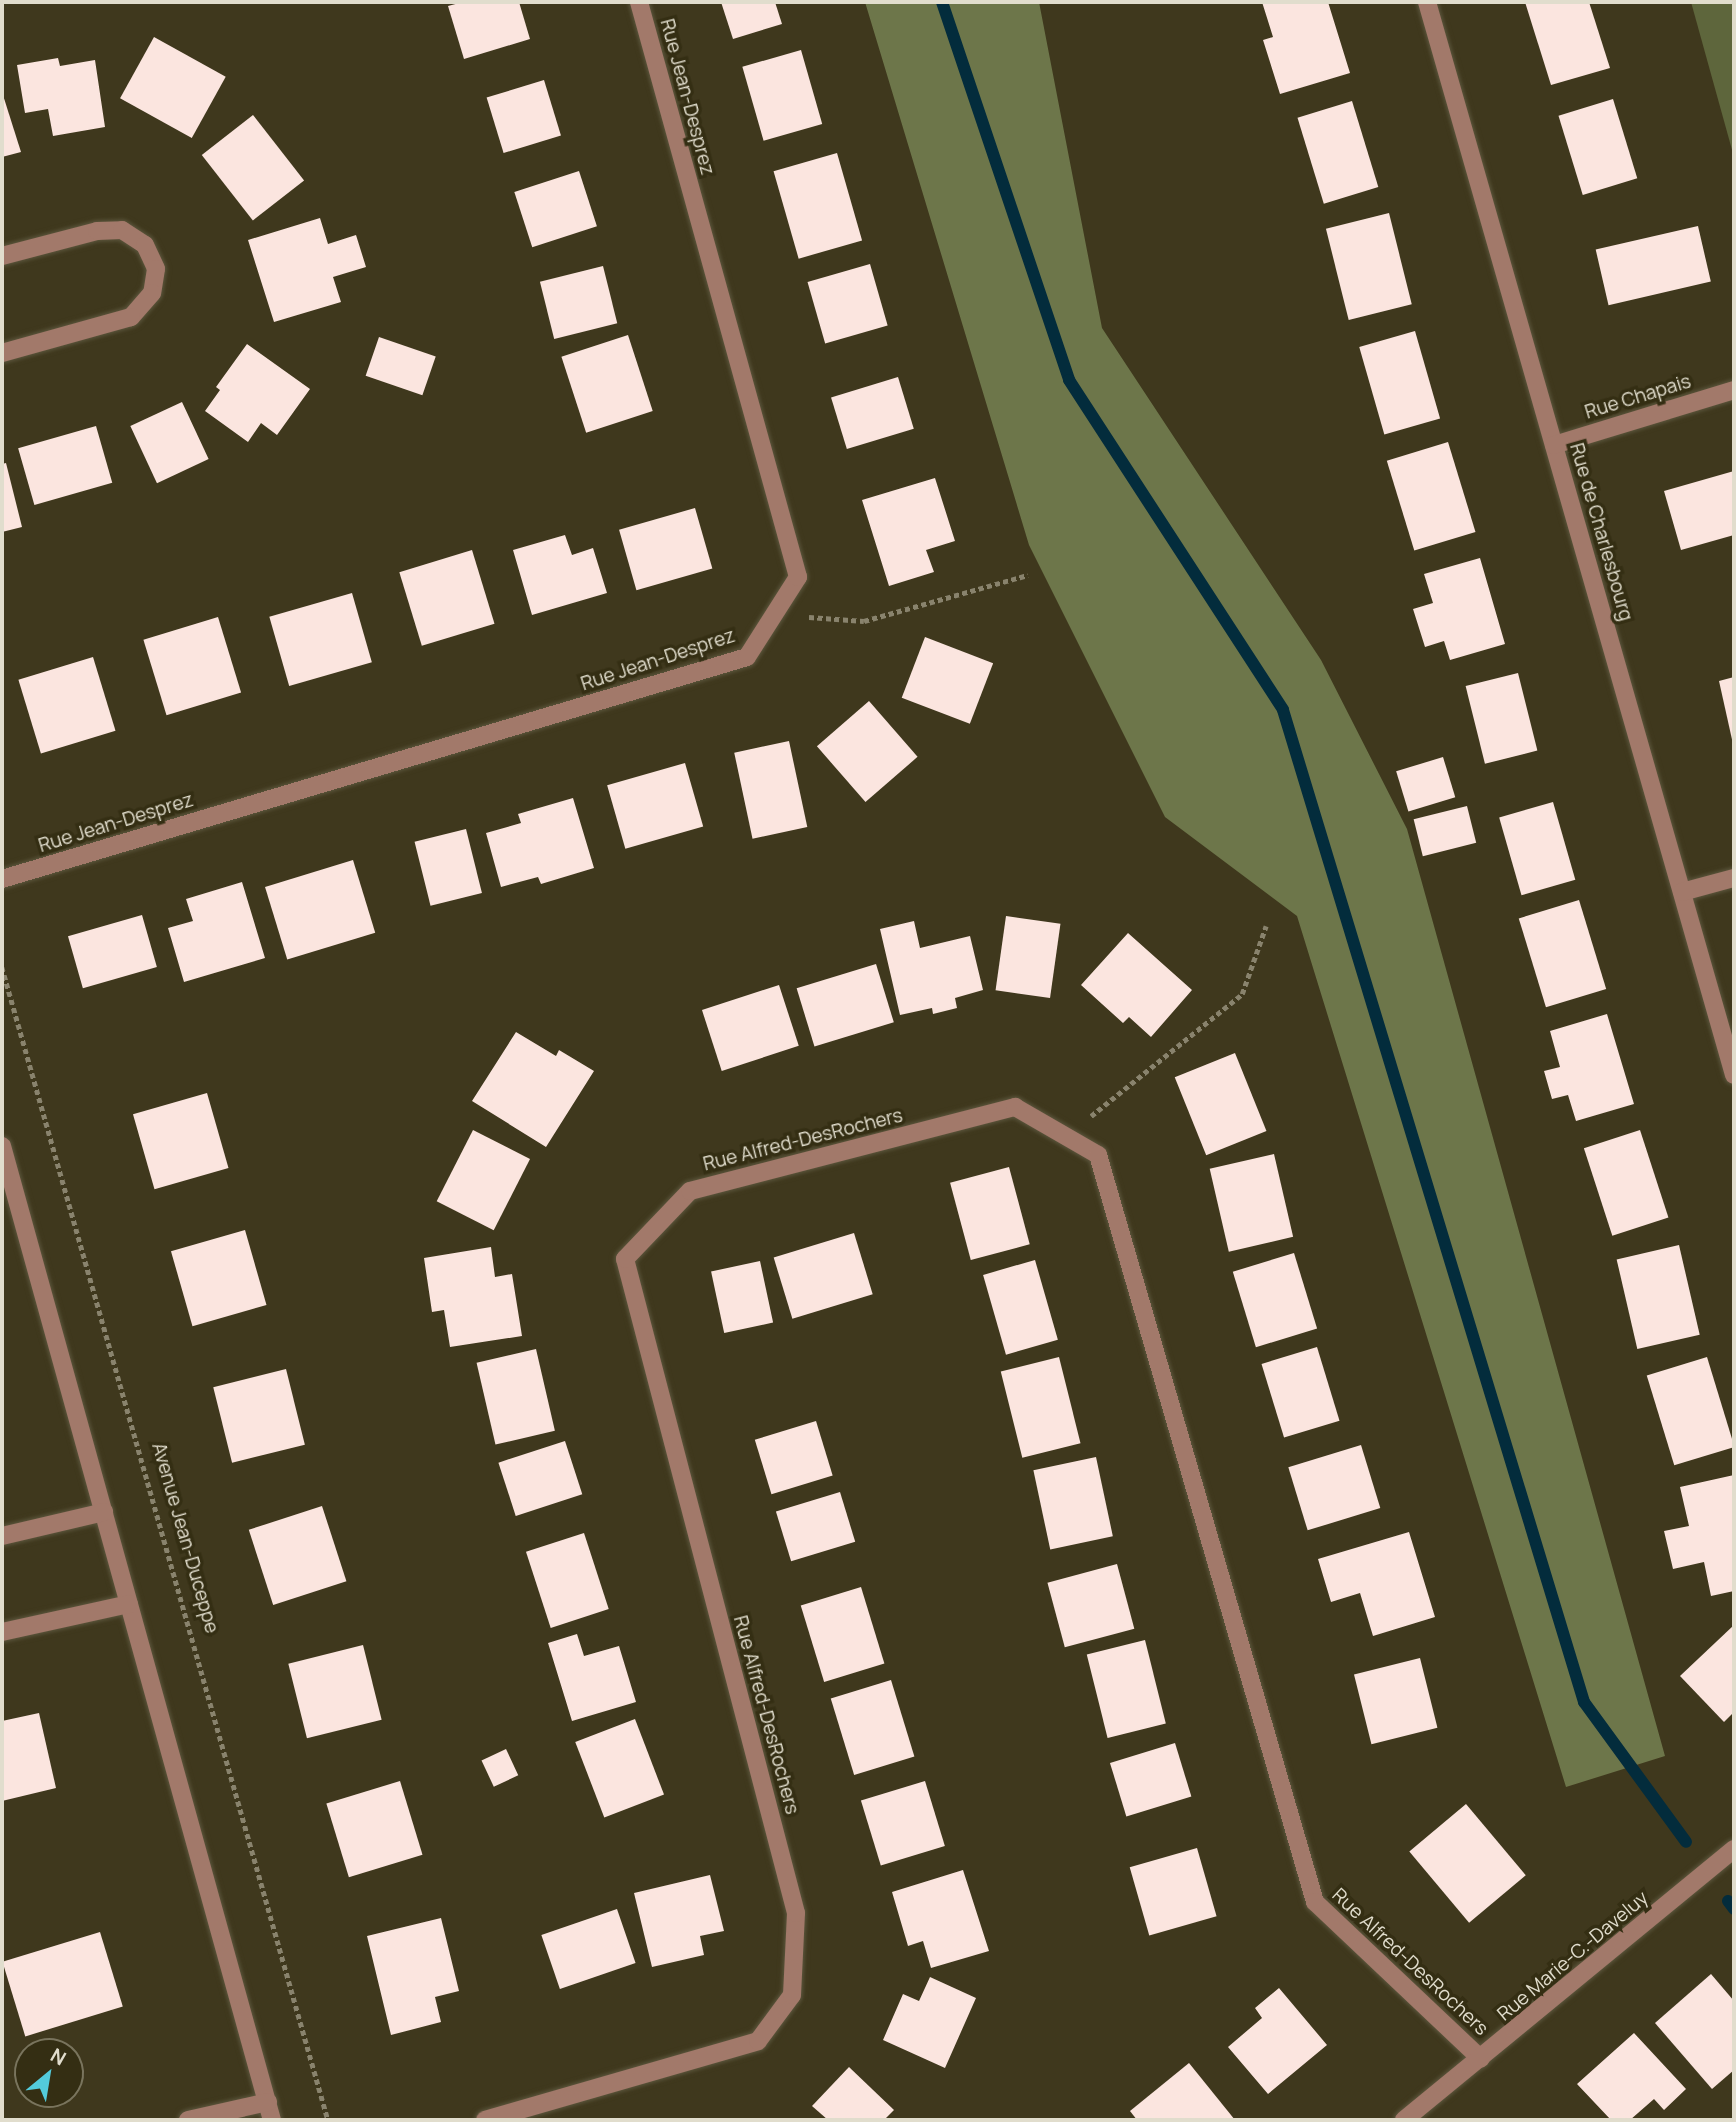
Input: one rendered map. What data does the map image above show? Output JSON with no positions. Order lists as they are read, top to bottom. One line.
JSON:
{"streets":{"street":["Rue Jean-Desprez","Rue Chapais","Rue de Charlesbourg","Rue Alfred-DesRochers","Rue Marie-C.-Daveluy"],"path":["Avenue Jean-Duceppe"]},"crossings":[["Rue Chapais","Rue de Charlesbourg"],["Rue Alfred-DesRochers","Rue Marie-C.-Daveluy"]],"north":"top right"}
